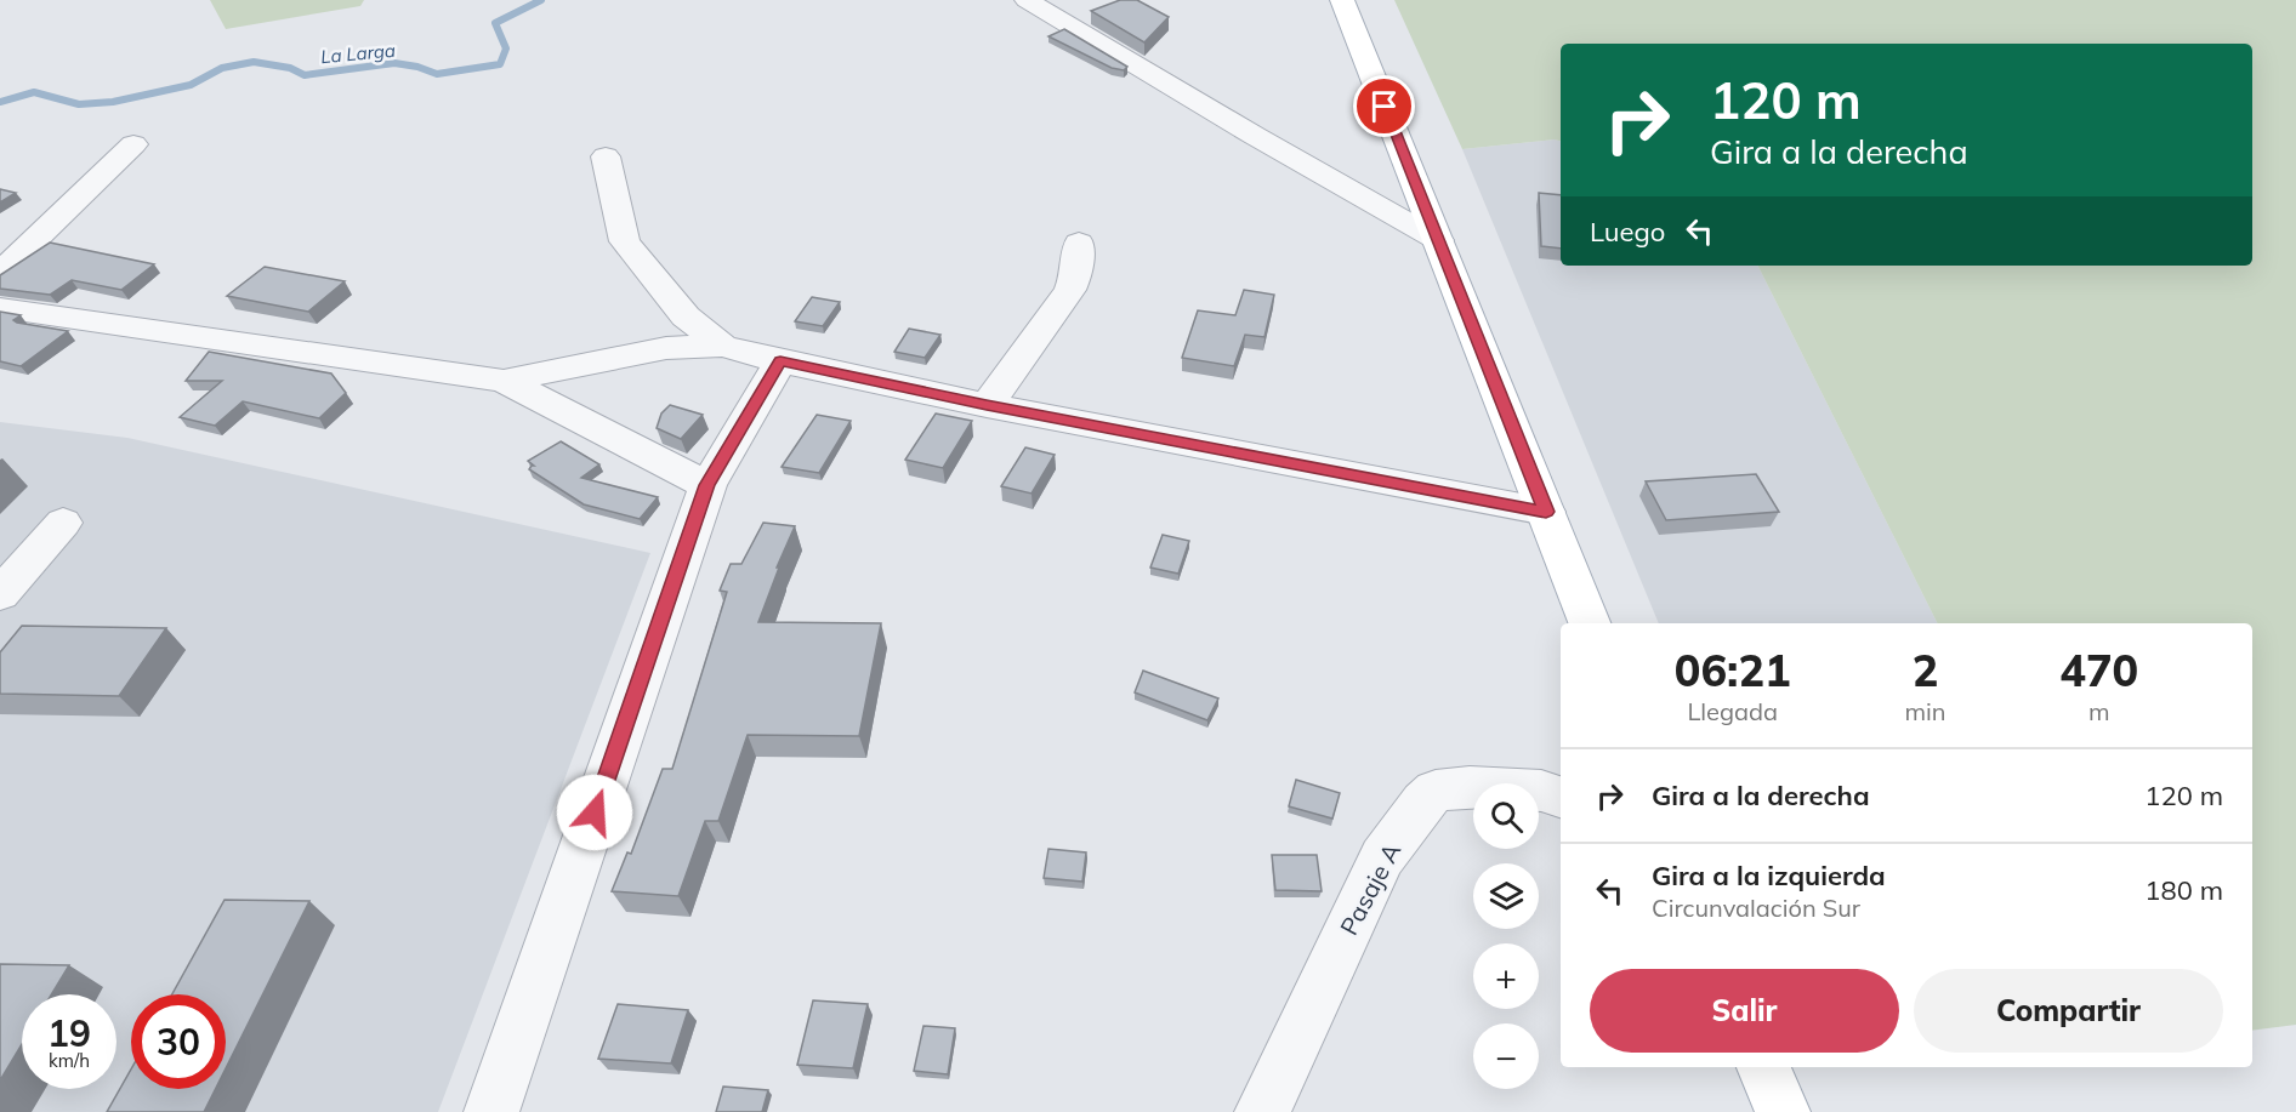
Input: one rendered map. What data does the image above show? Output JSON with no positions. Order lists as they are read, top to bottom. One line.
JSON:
{"streets":{"street":["Pasaje A"]},"water":["La Larga"],"page":{"turn":["120 m","Gira a la derecha"],"then":"Luego","eta":["06:21","Llegada","2","min","470","m"],"list":[{"name":"Gira a la derecha","value":"120 m"},{"name":"Gira a la izquierda","note":"Circunvalación Sur","value":"180 m"}],"map_buttons":["+","−"],"buttons":["Salir","Compartir"],"speed":"19 km/h","limit":"30"}}
